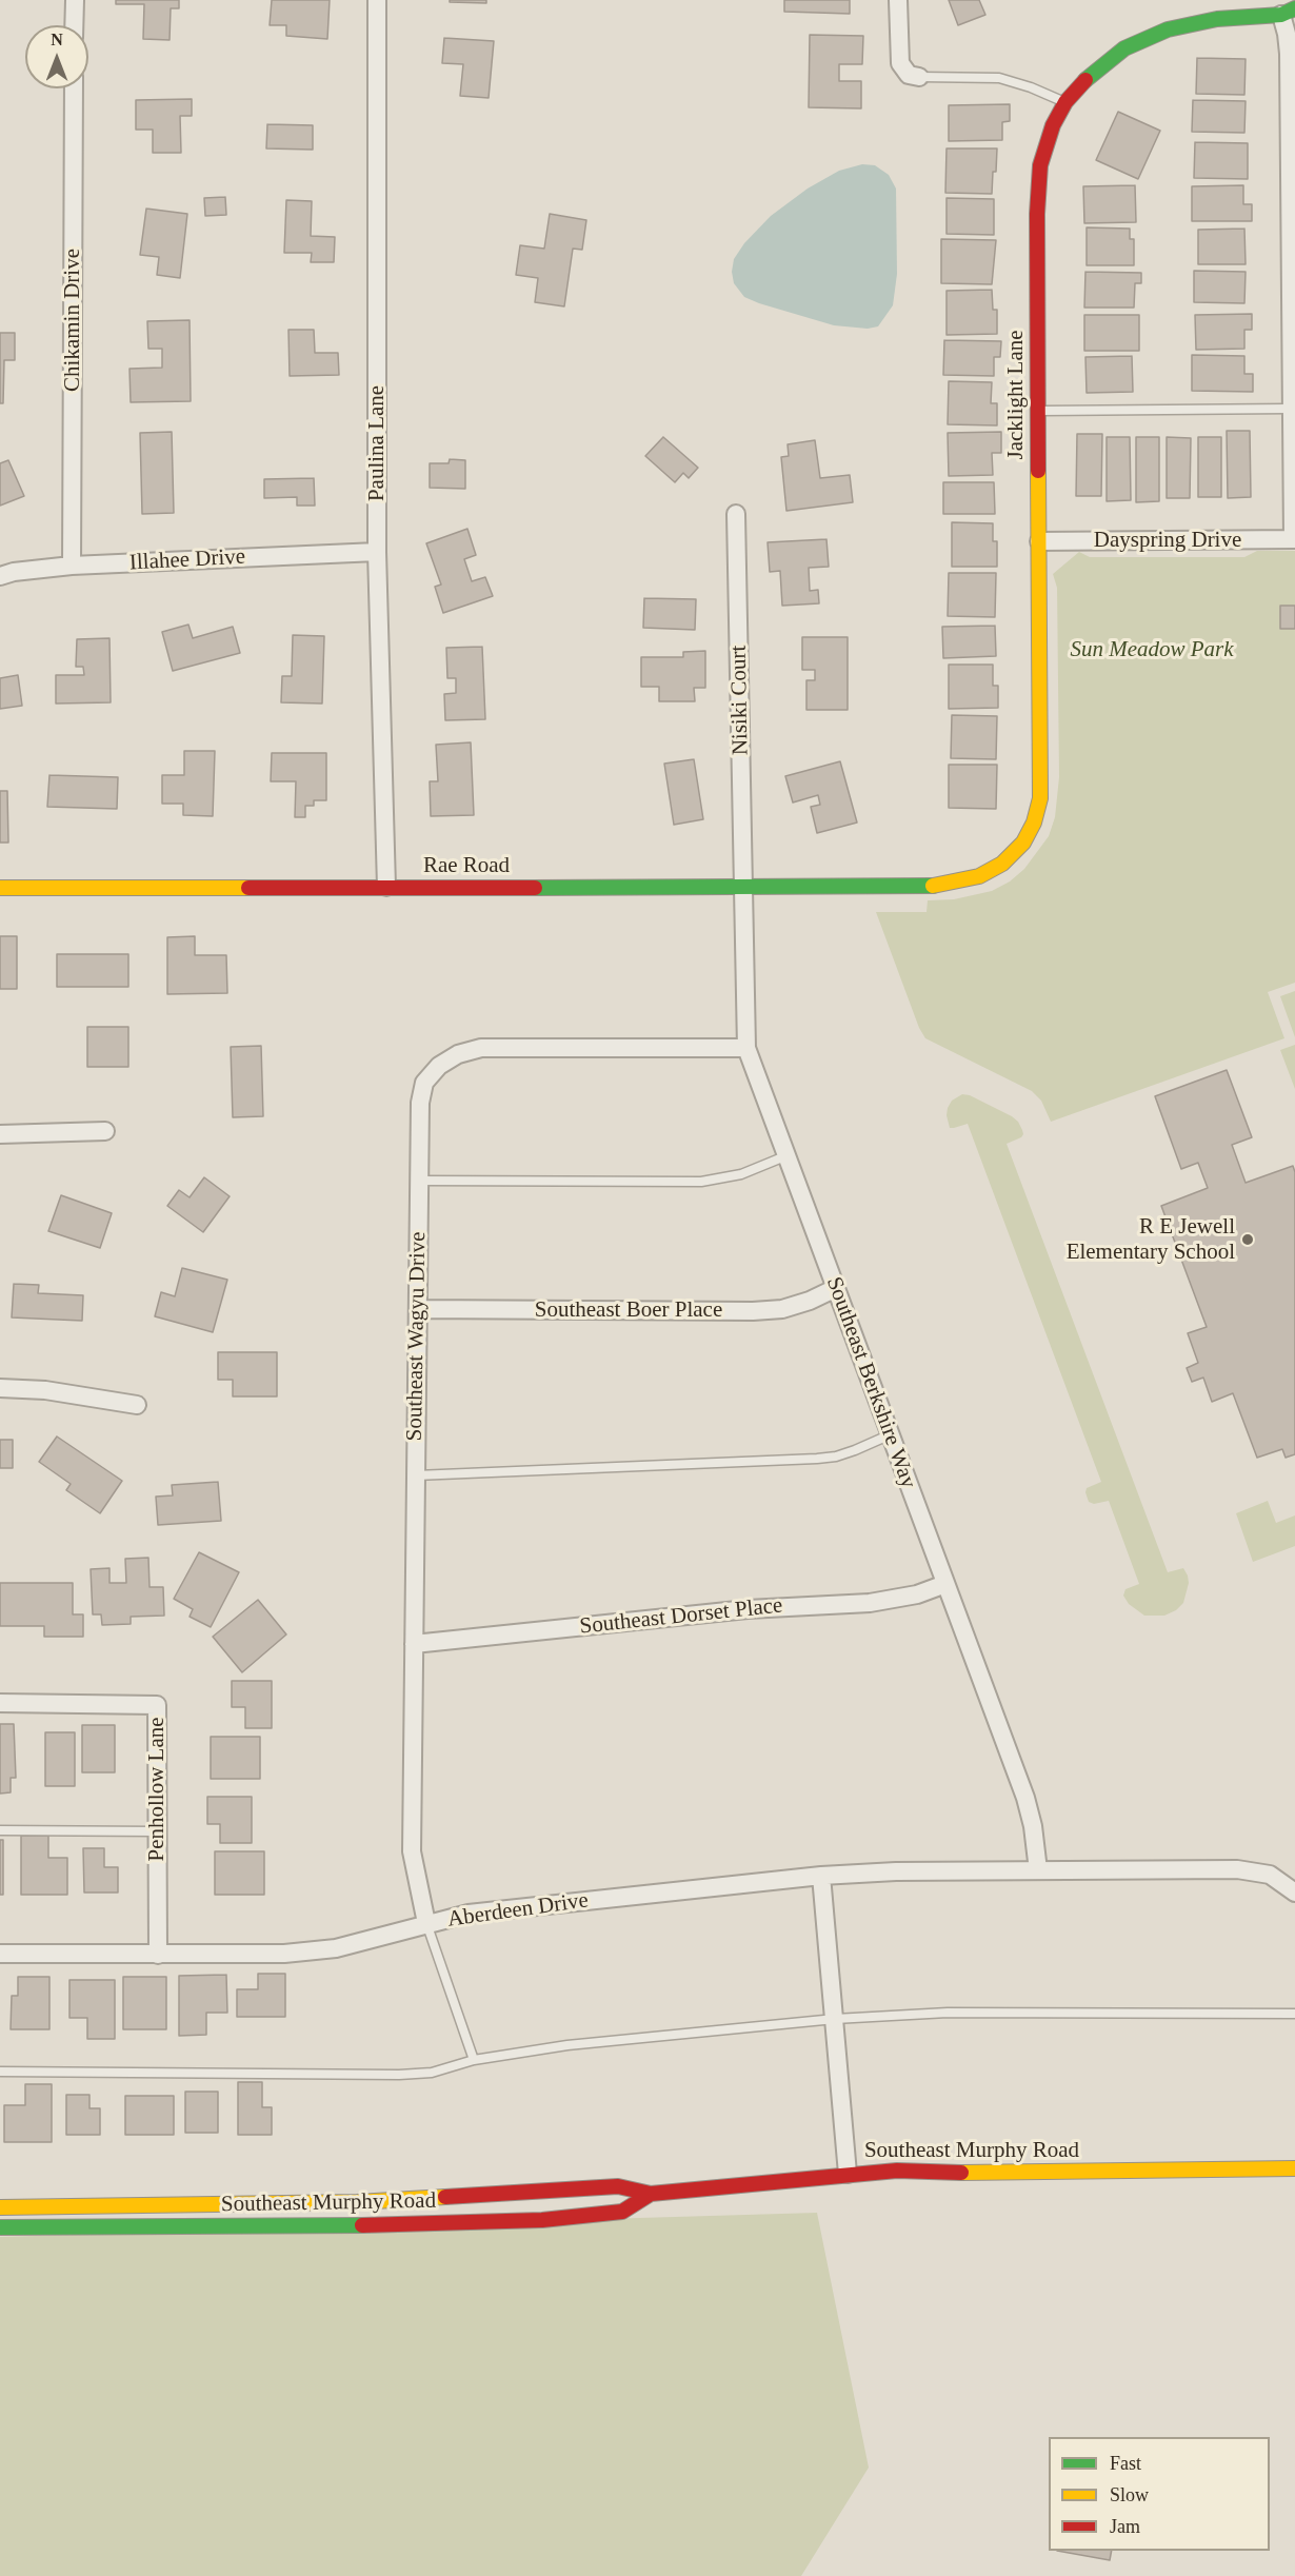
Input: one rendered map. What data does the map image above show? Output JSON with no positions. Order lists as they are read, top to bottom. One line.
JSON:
{"streets":{"street":["Chikamin Drive","Jacklight Lane","Paulina Lane","Dayspring Drive","Illahee Drive","Nisiki Court","Rae Road","Southeast Boer Place","Southeast Wagyu Drive","Southeast Berkshire Way","Southeast Dorset Place","Penhollow Lane","Aberdeen Drive","Southeast Murphy Road"]},"crossings":[["Chikamin Drive","Illahee Drive"],["Jacklight Lane","Dayspring Drive"],["Jacklight Lane","Rae Road"],["Paulina Lane","Illahee Drive"],["Paulina Lane","Rae Road"],["Nisiki Court","Rae Road"],["Nisiki Court","Southeast Berkshire Way"],["Rae Road","Southeast Berkshire Way"],["Southeast Boer Place","Southeast Wagyu Drive"],["Southeast Boer Place","Southeast Berkshire Way"],["Southeast Wagyu Drive","Southeast Berkshire Way"],["Southeast Wagyu Drive","Southeast Dorset Place"],["Southeast Wagyu Drive","Aberdeen Drive"],["Southeast Berkshire Way","Southeast Dorset Place"],["Southeast Berkshire Way","Aberdeen Drive"],["Penhollow Lane","Aberdeen Drive"]],"parks":["Sun Meadow Park"],"places":["R E Jewell Elementary School"],"legend":["Fast","Slow","Jam"],"north":"top"}
